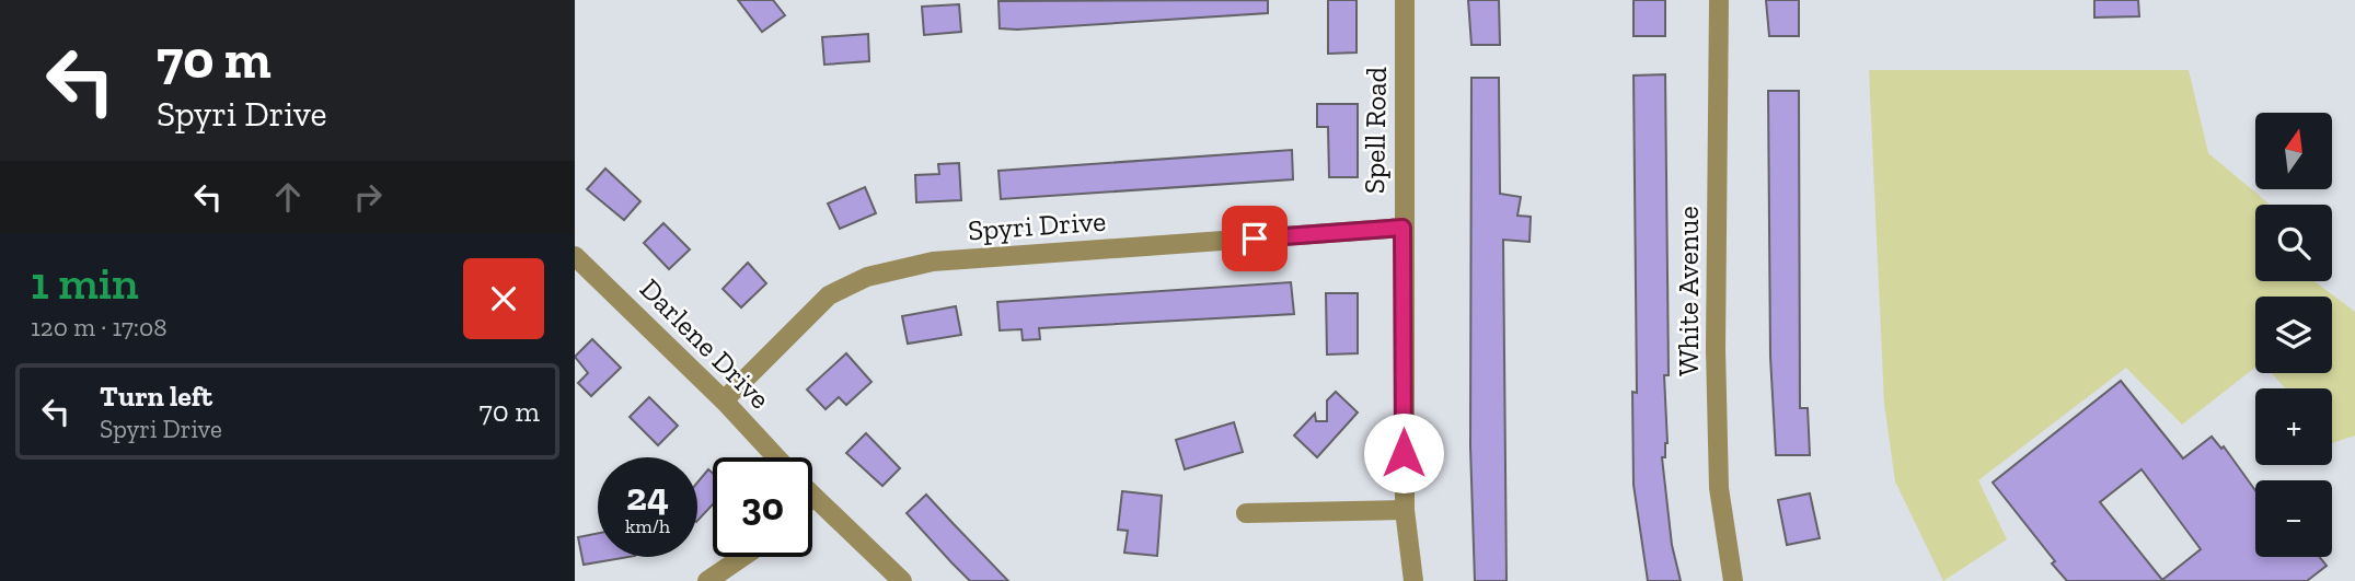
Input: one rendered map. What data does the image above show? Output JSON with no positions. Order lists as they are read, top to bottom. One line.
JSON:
{"streets":{"street":["Spell Road","Spyri Drive","White Avenue","Darlene Drive"]},"crossings":[["Spell Road","Spyri Drive"],["Spyri Drive","Darlene Drive"]],"north":"top","page":{"turn":["70 m","Spyri Drive"],"map_buttons":["+","−"],"heading":["1 min","120 m · 17:08"],"list":[{"name":"Turn left","note":"Spyri Drive","value":"70 m"}],"speed":"24 km/h","limit":"30"}}
